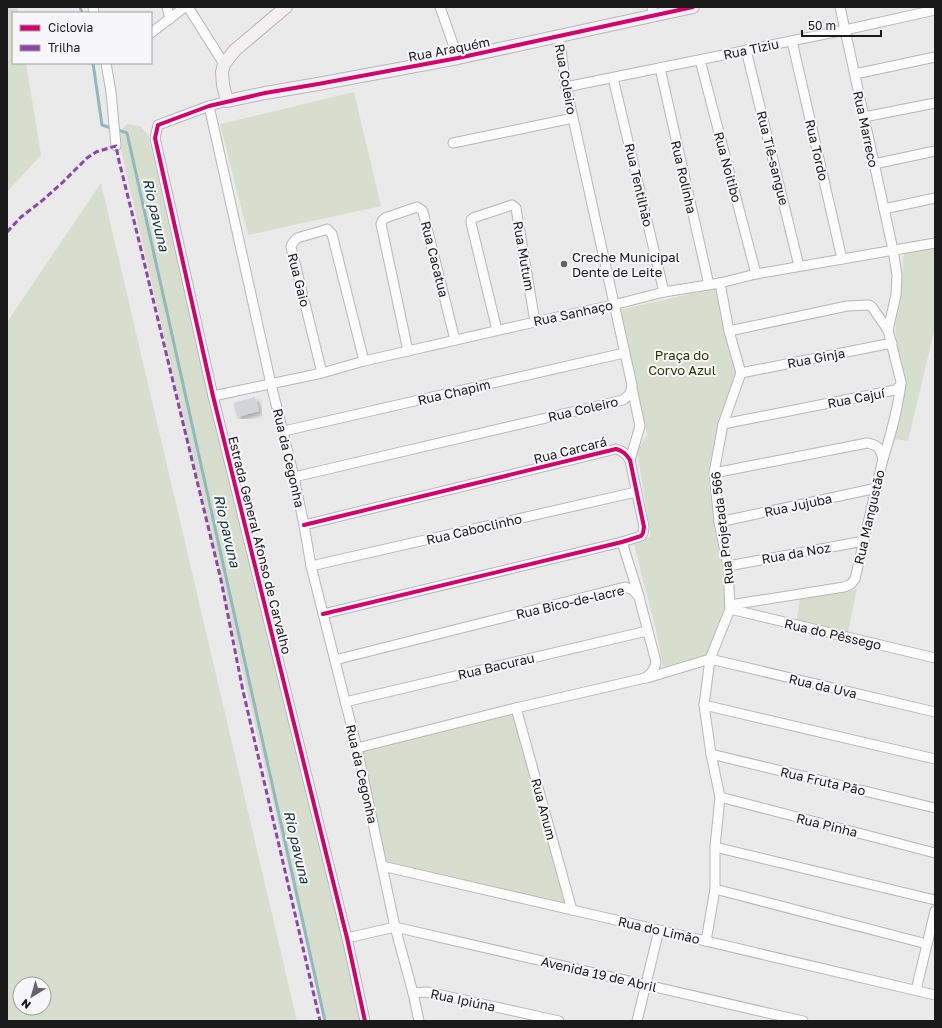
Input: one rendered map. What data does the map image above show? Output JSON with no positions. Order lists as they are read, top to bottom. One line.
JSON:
{"streets":{"street":["Rua Araquém","Rua Tiziu","Rua Coleiro","Rua Marreco","Rua Tordo","Rua Tiê-sangue","Rua Noitibo","Rua Rolinha","Rua Tentilhão","Rua Mutum","Rua Cacatua","Rua Gaio","Rua Sanhaço","Rua Ginja","Rua Chapim","Rua Cajuí","Rua Carcará","Rua da Cegonha","Rua Jujuba","Rua Mangustão","Rua Projetada 566","Rua Caboclinho","Estrada General Afonso de Carvalho","Rua da Noz","Rua Bico-de-lacre","Rua do Pêssego","Rua Bacurau","Rua da Uva","Rua Fruta Pão","Rua Anum","Rua Pinha","Rua do Limão","Avenida 19 de Abril","Rua Ipiúna"]},"crossings":[["Rua Araquém","Rua Coleiro"],["Rua Araquém","Rua da Cegonha"],["Rua Araquém","Estrada General Afonso de Carvalho"],["Rua Tiziu","Rua Coleiro"],["Rua Tiziu","Rua Marreco"],["Rua Tiziu","Rua Tordo"],["Rua Tiziu","Rua Tiê-sangue"],["Rua Tiziu","Rua Noitibo"],["Rua Tiziu","Rua Rolinha"],["Rua Tiziu","Rua Tentilhão"],["Rua Coleiro","Rua Sanhaço"],["Rua Coleiro","Rua Chapim"],["Rua Coleiro","Rua da Cegonha"],["Rua Marreco","Rua Sanhaço"],["Rua Marreco","Rua Cajuí"],["Rua Tordo","Rua Sanhaço"],["Rua Tiê-sangue","Rua Sanhaço"],["Rua Noitibo","Rua Sanhaço"],["Rua Rolinha","Rua Sanhaço"],["Rua Tentilhão","Rua Sanhaço"],["Rua Mutum","Rua Sanhaço"],["Rua Cacatua","Rua Sanhaço"],["Rua Gaio","Rua Sanhaço"],["Rua Sanhaço","Rua da Cegonha"],["Rua Sanhaço","Estrada General Afonso de Carvalho"],["Rua Ginja","Rua Cajuí"],["Rua Ginja","Rua Projetada 566"],["Rua Chapim","Rua da Cegonha"],["Rua Cajuí","Rua Projetada 566"],["Rua Carcará","Rua da Cegonha"],["Rua da Cegonha","Rua Caboclinho"],["Rua da Cegonha","Estrada General Afonso de Carvalho"],["Rua da Cegonha","Rua Bico-de-lacre"],["Rua da Cegonha","Rua Bacurau"],["Rua da Cegonha","Rua do Limão"],["Rua da Cegonha","Avenida 19 de Abril"],["Rua da Cegonha","Rua Ipiúna"],["Rua Jujuba","Rua Mangustão"],["Rua Jujuba","Rua Projetada 566"],["Rua Mangustão","Rua Projetada 566"],["Rua Mangustão","Rua da Noz"],["Rua Mangustão","Rua do Pêssego"],["Rua Projetada 566","Rua da Noz"],["Rua Projetada 566","Rua do Pêssego"],["Rua Projetada 566","Rua da Uva"],["Rua Projetada 566","Rua Fruta Pão"],["Rua Projetada 566","Rua Pinha"],["Rua Projetada 566","Rua do Limão"],["Rua Bico-de-lacre","Rua Bacurau"],["Rua Anum","Rua do Limão"]],"water":["Rio pavuna"],"parks":["Praça do Corvo Azul"],"places":["Creche Municipal Dente de Leite"],"legend":["Ciclovia","Trilha"],"scale_bar":"50 m","north":"bottom left"}
